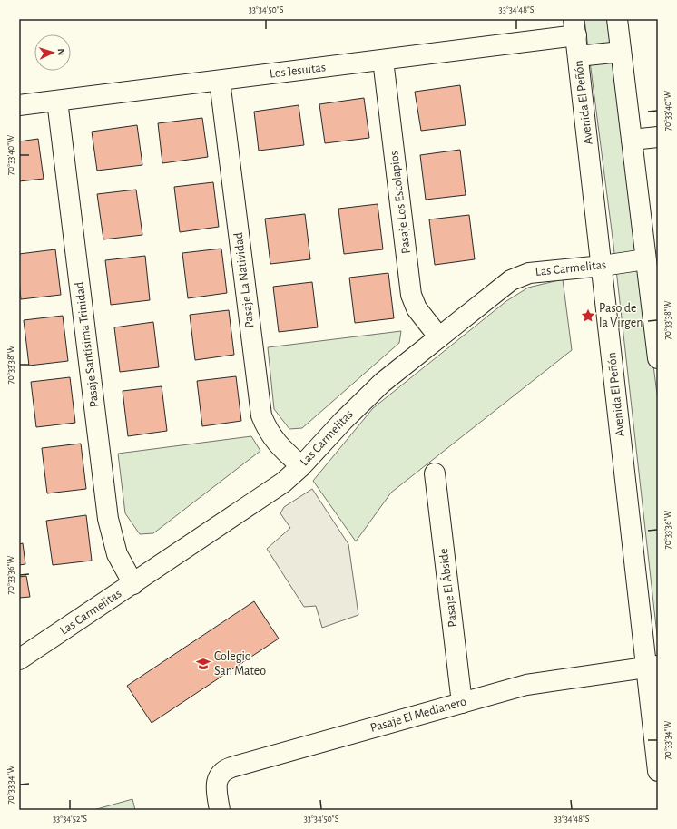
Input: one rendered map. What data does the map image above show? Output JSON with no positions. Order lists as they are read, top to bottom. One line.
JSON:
{"streets":{"street":["Los Jesuitas","Avenida El Peñón","Pasaje Los Escolapios","Las Carmelitas","Pasaje La Natividad","Pasaje Santísima Trinidad","Pasaje El Ábside","Pasaje El Medianero"]},"crossings":[["Los Jesuitas","Avenida El Peñón"],["Los Jesuitas","Pasaje Los Escolapios"],["Los Jesuitas","Pasaje La Natividad"],["Los Jesuitas","Pasaje Santísima Trinidad"],["Avenida El Peñón","Las Carmelitas"],["Avenida El Peñón","Pasaje El Medianero"],["Pasaje Los Escolapios","Las Carmelitas"],["Las Carmelitas","Pasaje La Natividad"],["Las Carmelitas","Pasaje Santísima Trinidad"],["Pasaje El Ábside","Pasaje El Medianero"]],"places":{"place":["Paso de la Virgen"],"school or university":["Colegio San Mateo"]},"north":"right","coordinates":["33°34'50\"S","33°34'48\"S","70°33'40\"W","70°33'38\"W","70°33'36\"W","70°33'34\"W","33°34'52\"S"]}
